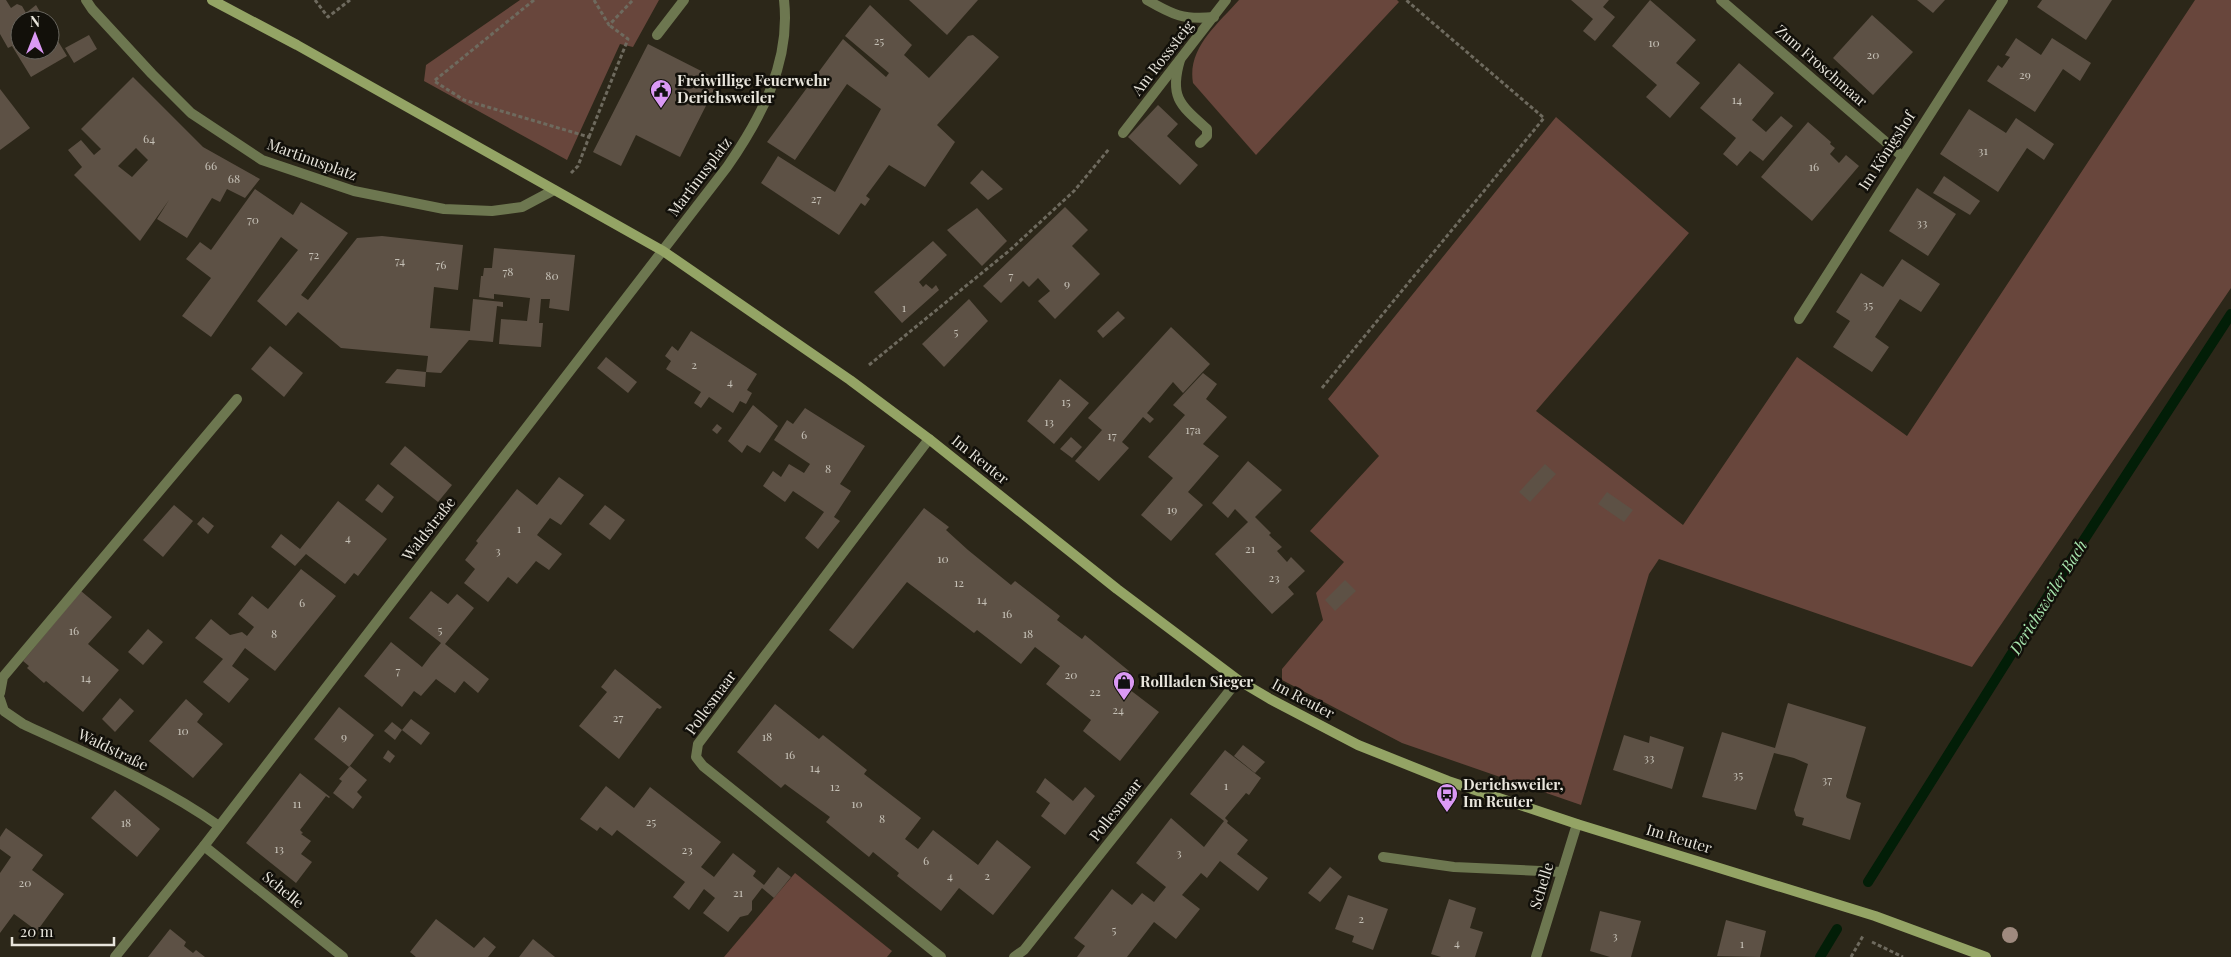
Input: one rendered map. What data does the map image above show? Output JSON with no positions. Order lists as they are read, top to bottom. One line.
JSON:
{"streets":{"street":["Am Rosssteig","Zum Froschmaar","Im Königshof","Martinusplatz","Im Reuter","Waldstraße","Pollesmaar","Schelle"]},"crossings":[["Zum Froschmaar","Im Königshof"],["Martinusplatz","Im Reuter"],["Martinusplatz","Waldstraße"],["Im Reuter","Waldstraße"],["Im Reuter","Pollesmaar"],["Im Reuter","Schelle"],["Waldstraße","Schelle"]],"water":["Derichsweiler Bach"],"places":{"public building":["Freiwillige Feuerwehr Derichsweiler"],"shop":["Rollladen Sieger"],"bus stop":["Derichsweiler, Im Reuter"]},"house_numbers":["25","10","20","29","14","64","31","66","16","68","27","70","33","72","74","76","78","80","7","9","35","1","5","2","4","15","13","17a","6","17","8","19","1","4","21","3","10","23","12","14","6","16","5","16","8","18","7","20","14","22","24","27","10","9","18","16","33","14","35","37","1","12","11","10","8","25","18","13","23","3","6","4","2","20","21","2","5","3","4","1"],"scale_bar":"20 m","north":"top"}
